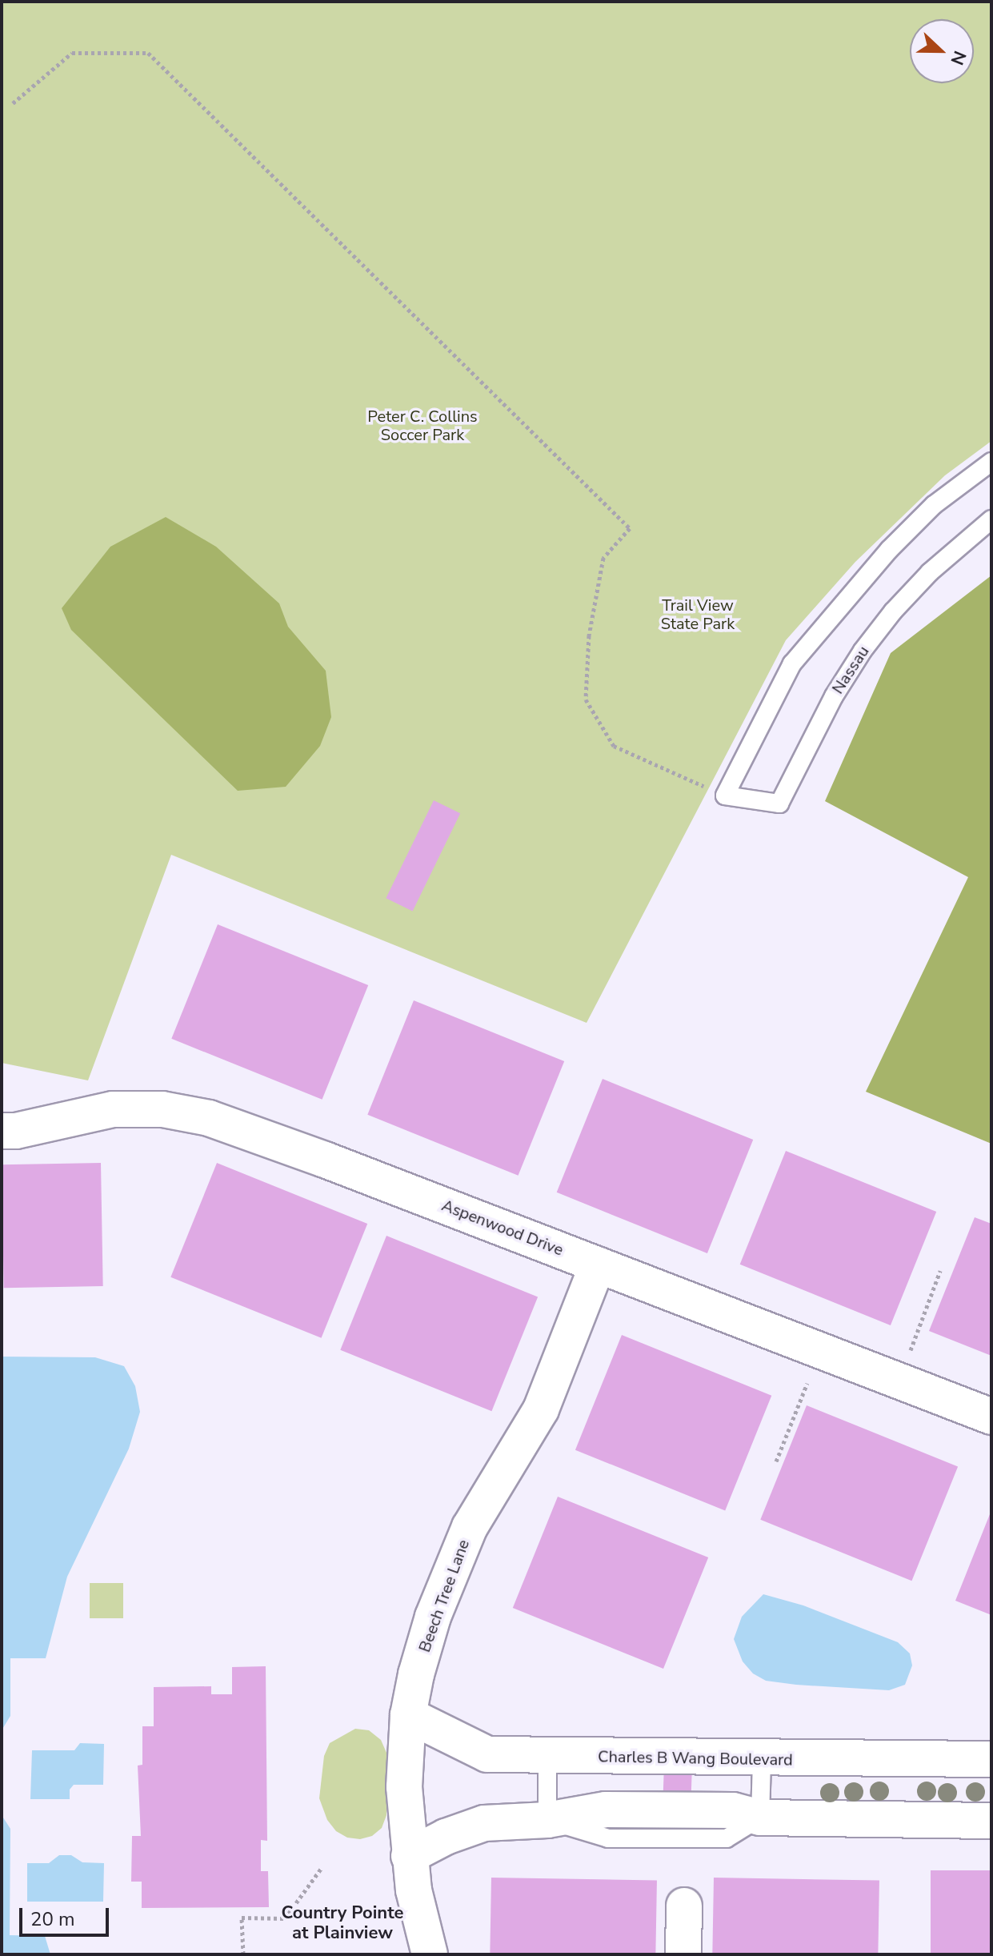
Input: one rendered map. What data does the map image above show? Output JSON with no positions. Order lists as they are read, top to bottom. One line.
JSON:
{"streets":{"street":["Aspenwood Drive","Beech Tree Lane","Charles B Wang Boulevard"],"lane":["Nassau"]},"crossings":[["Aspenwood Drive","Beech Tree Lane"],["Beech Tree Lane","Charles B Wang Boulevard"]],"districts":["Country Pointe at Plainview"],"parks":["Peter C. Collins Soccer Park","Trail View State Park"],"scale_bar":"20 m","north":"right"}
